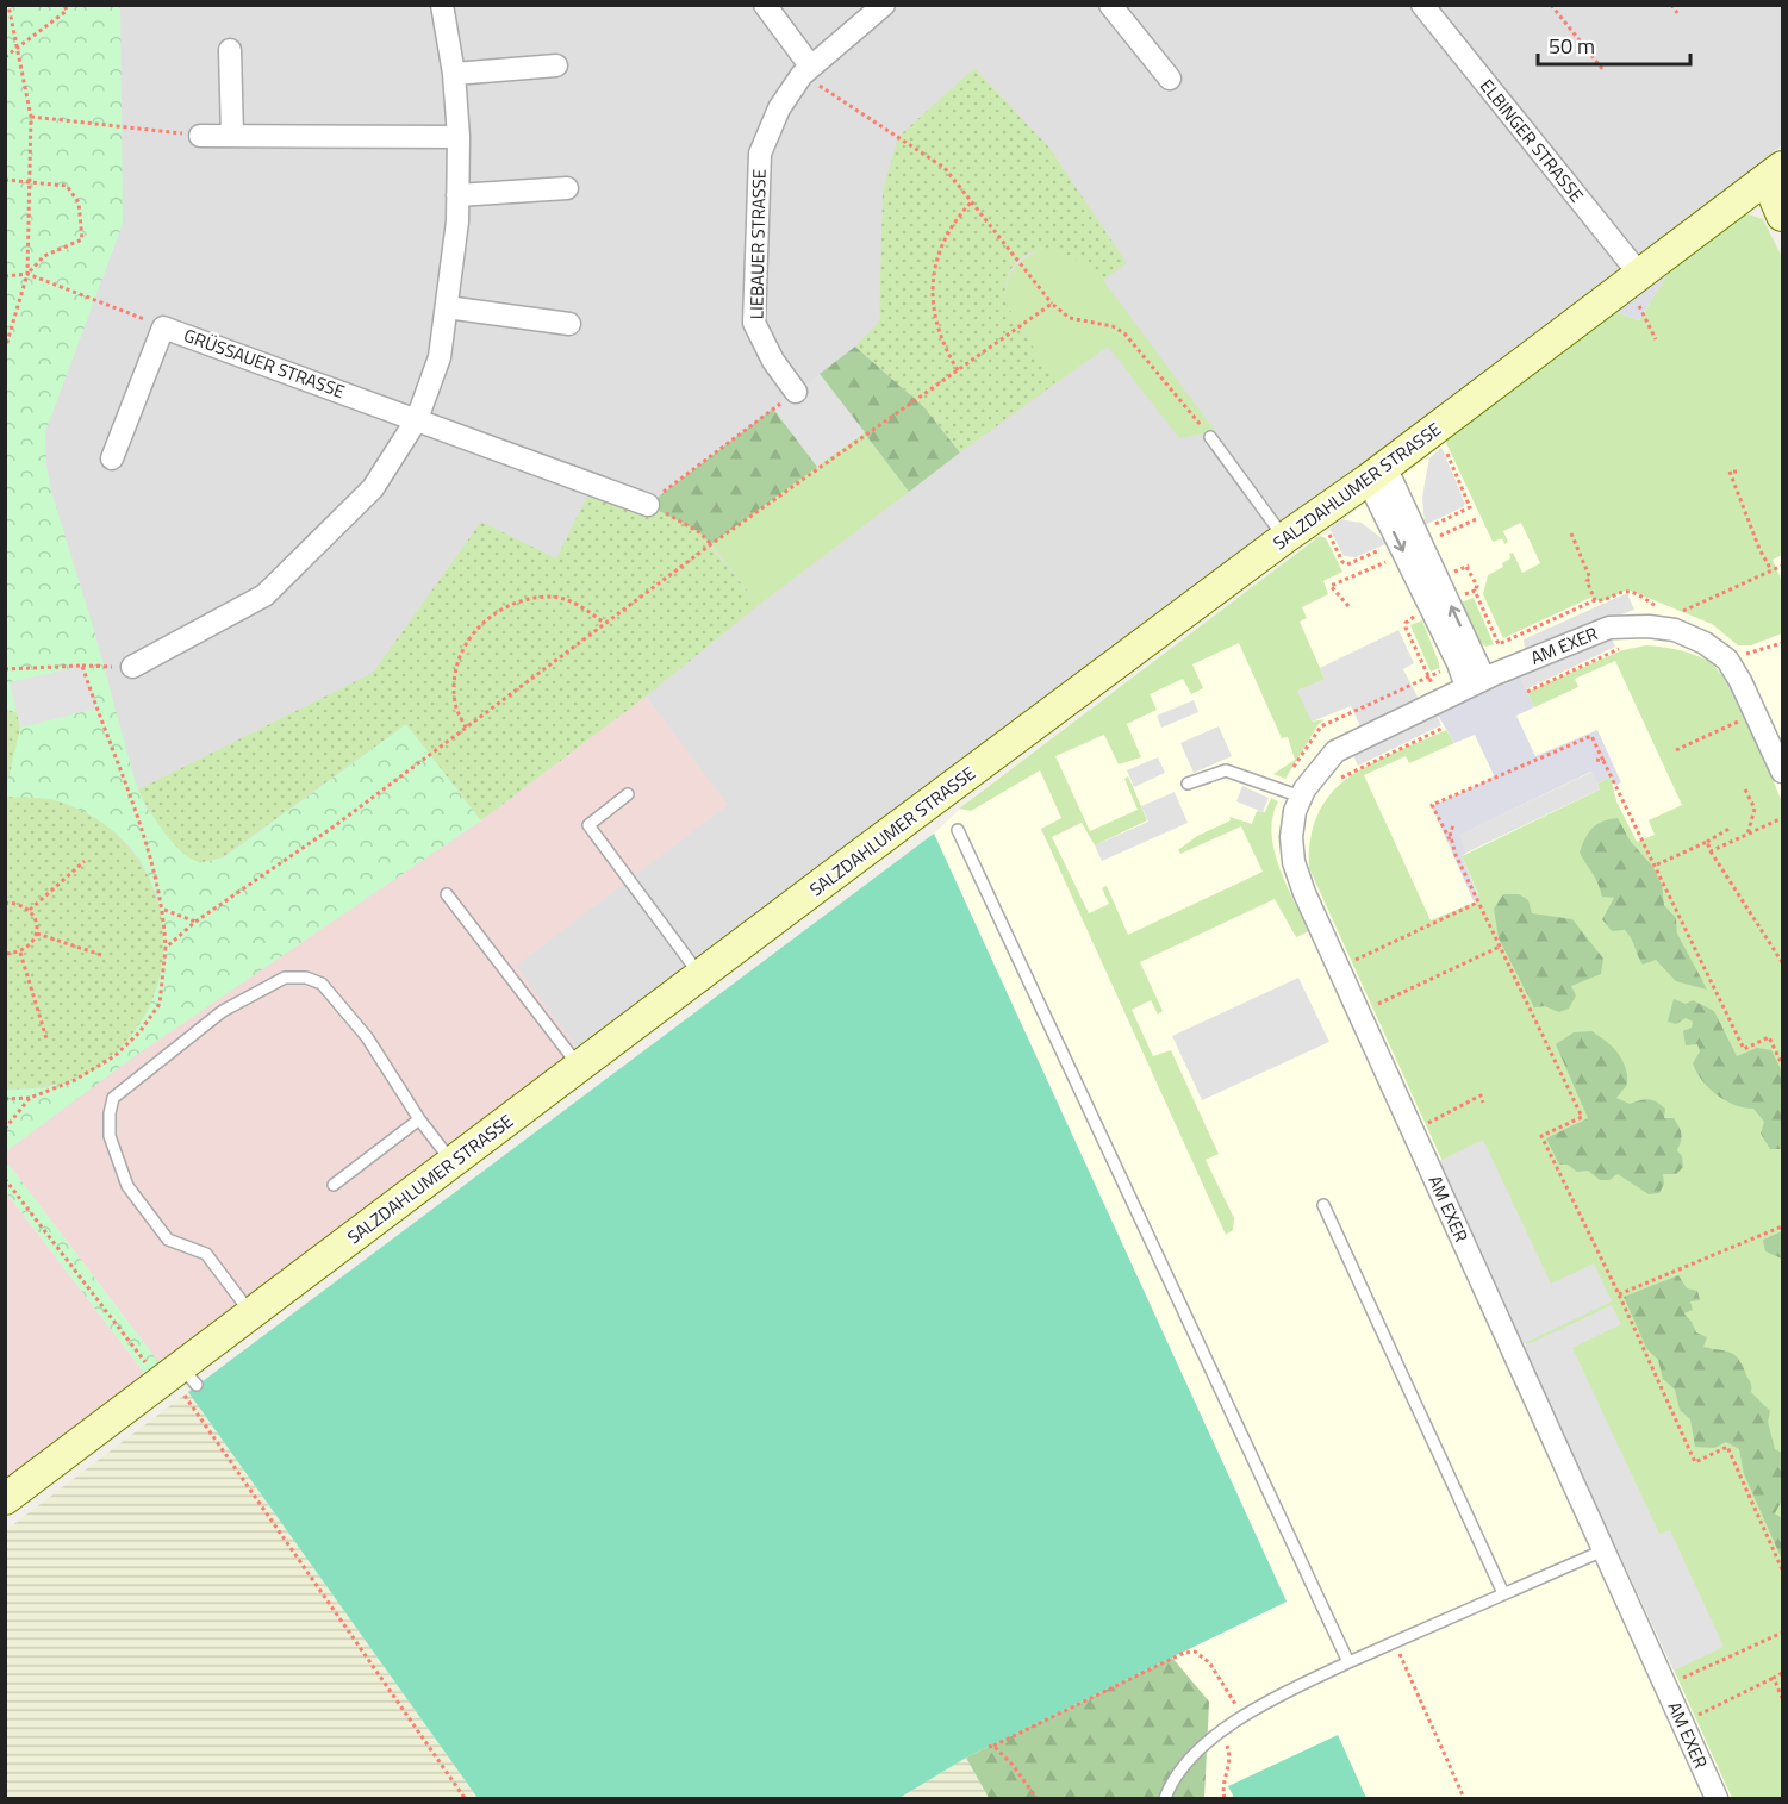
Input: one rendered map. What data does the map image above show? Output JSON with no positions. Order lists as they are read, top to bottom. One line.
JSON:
{"streets":{"street":["ELBINGER STRASSE","LIEBAUER STRASSE","GRÜSSAUER STRASSE","SALZDAHLUMER STRASSE","AM EXER"]},"crossings":[["ELBINGER STRASSE","SALZDAHLUMER STRASSE"]],"scale_bar":"50 m"}
